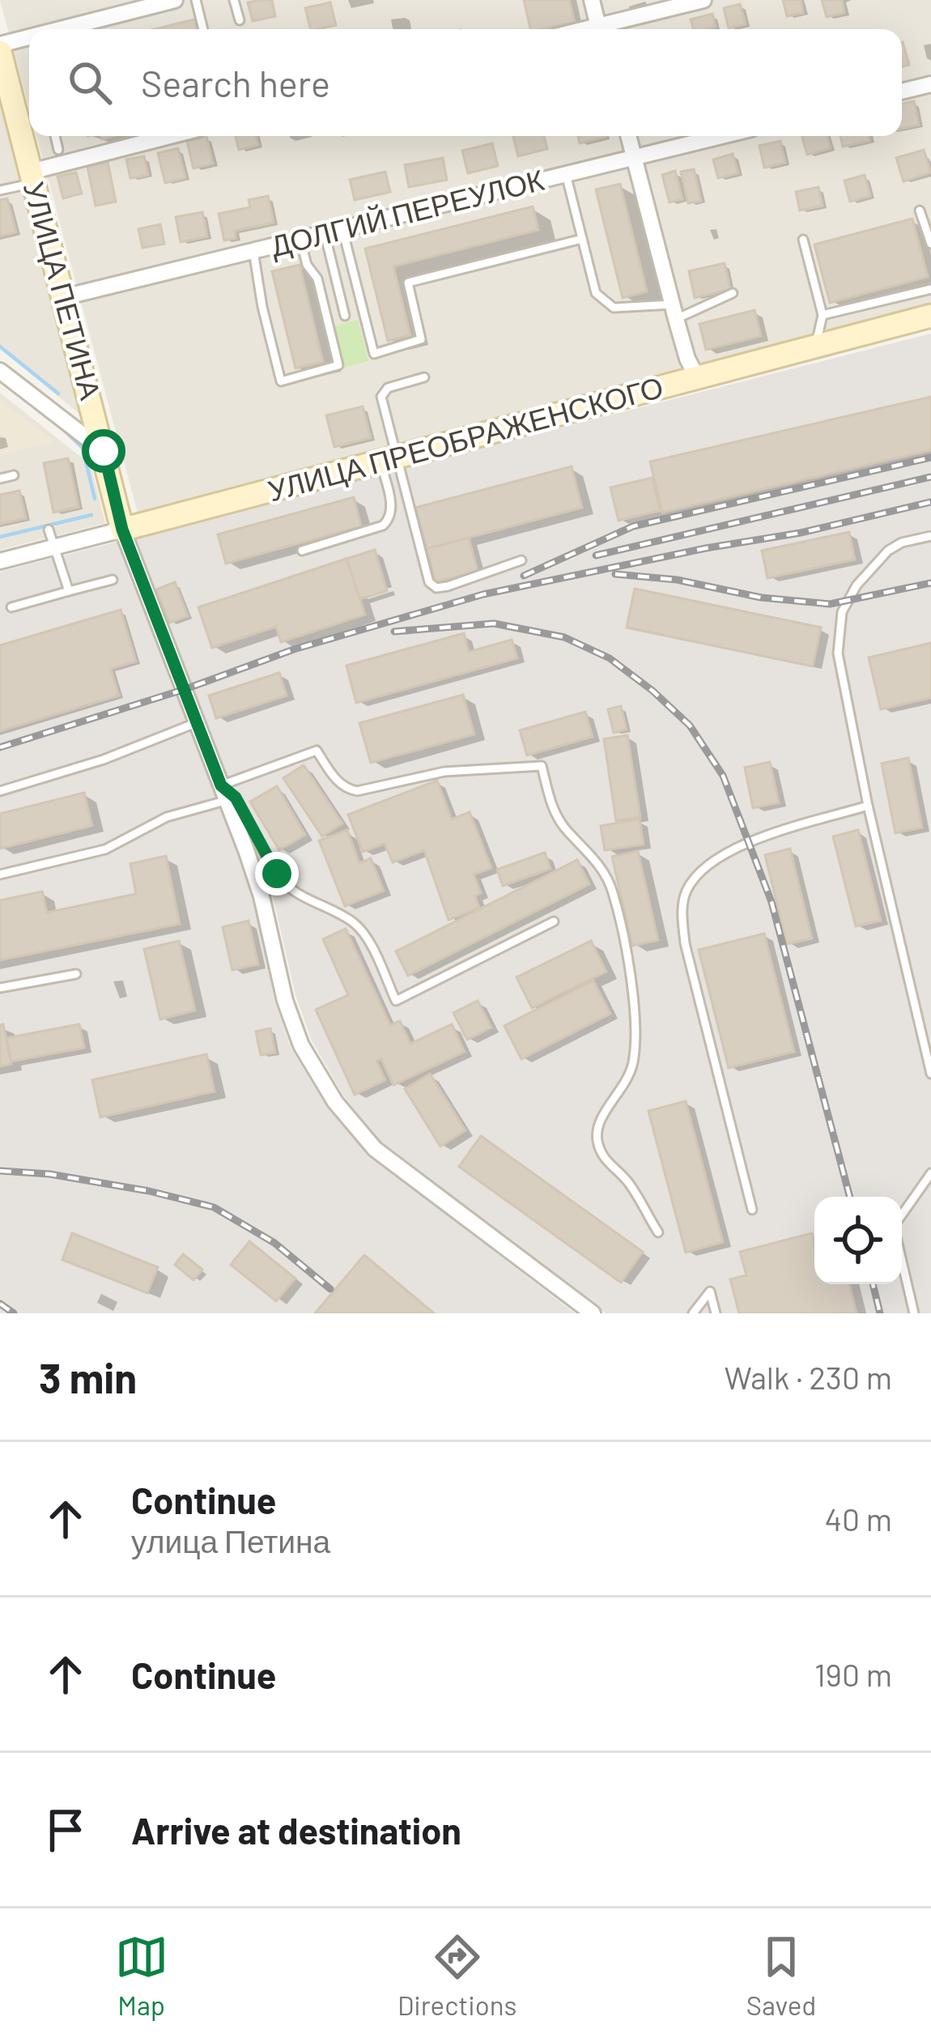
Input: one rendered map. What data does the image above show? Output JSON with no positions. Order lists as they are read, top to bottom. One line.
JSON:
{"streets":{"street":["ДОЛГИЙ ПЕРЕУЛОК","УЛИЦА ПЕТИНА","УЛИЦА ПРЕОБРАЖЕНСКОГО"]},"crossings":[["ДОЛГИЙ ПЕРЕУЛОК","УЛИЦА ПЕТИНА"],["УЛИЦА ПЕТИНА","УЛИЦА ПРЕОБРАЖЕНСКОГО"]],"page":{"search":"Search here","heading":["3 min","Walk · 230 m"],"list":[["Continue","улица Петина","40 m"],["Continue","190 m"],"Arrive at destination"],"nav":["Map","Directions","Saved"]}}
